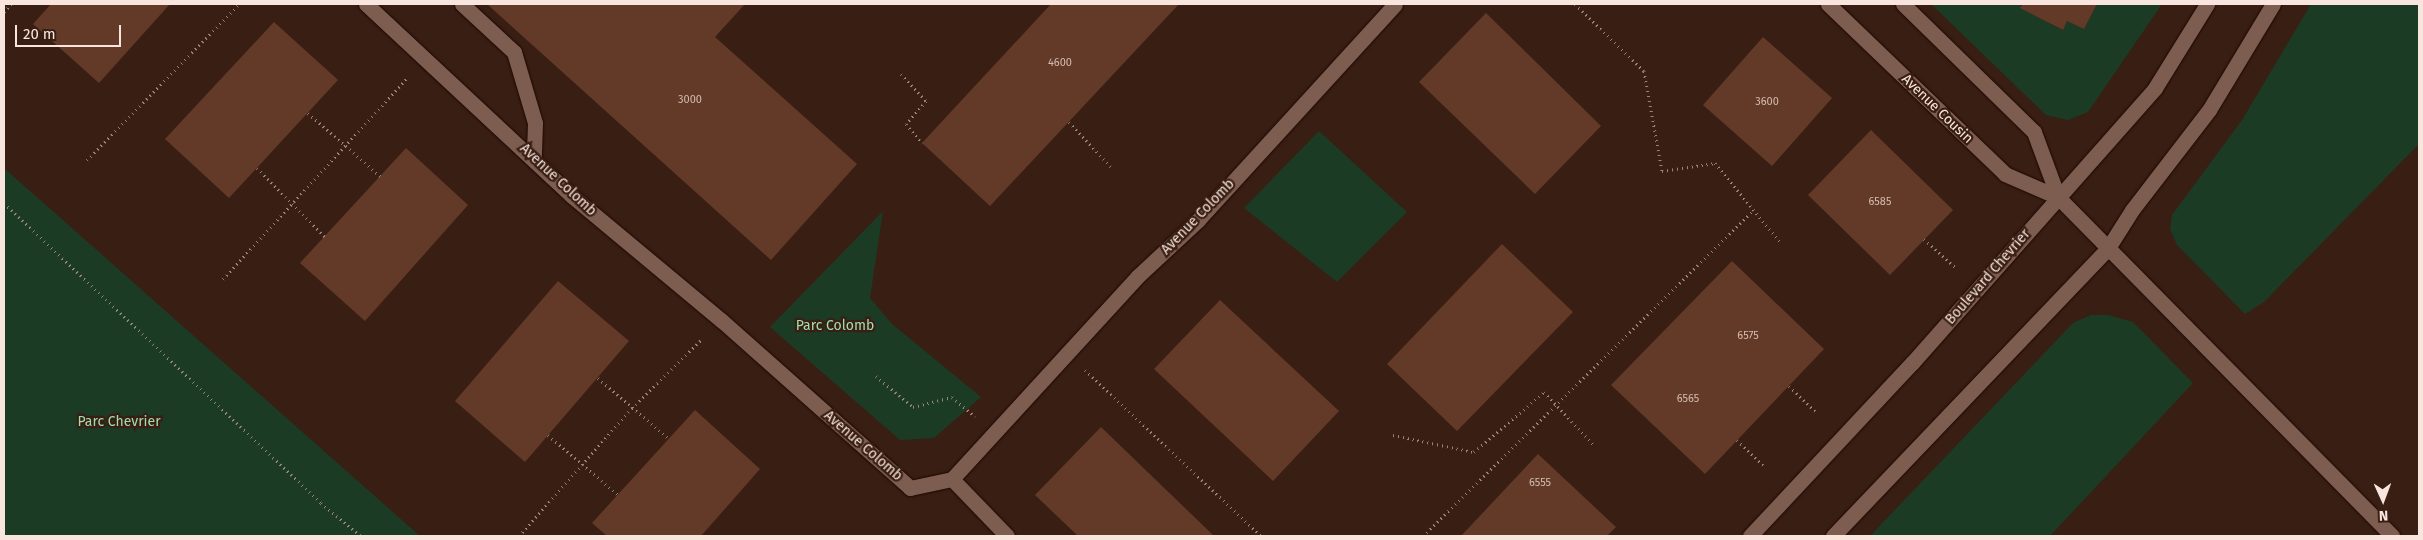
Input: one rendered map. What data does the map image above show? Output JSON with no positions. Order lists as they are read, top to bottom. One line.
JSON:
{"streets":{"street":["Avenue Cousin","Avenue Colomb","Boulevard Chevrier"]},"crossings":[["Avenue Cousin","Boulevard Chevrier"]],"parks":["Parc Colomb","Parc Chevrier"],"house_numbers":["4600","3000","3600","6585","6575","6565","6555"],"scale_bar":"20 m","north":"bottom"}
